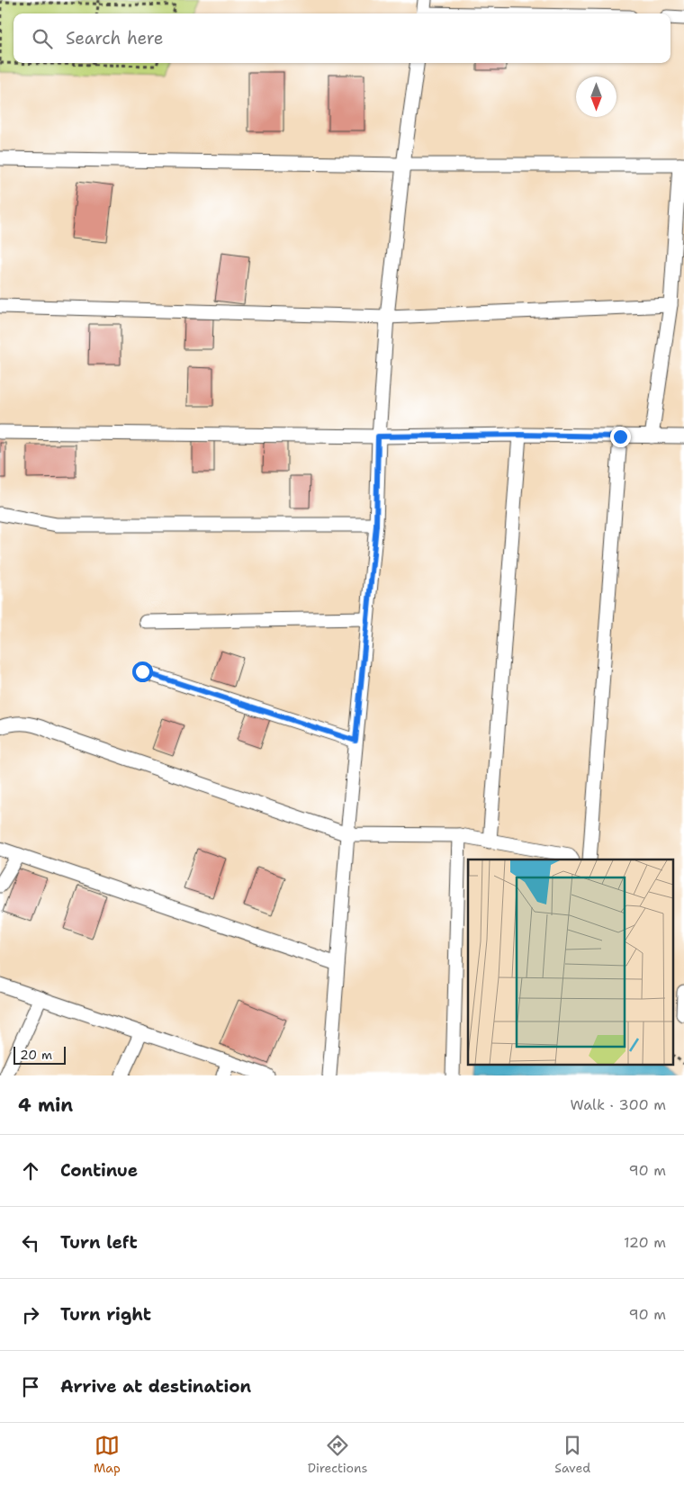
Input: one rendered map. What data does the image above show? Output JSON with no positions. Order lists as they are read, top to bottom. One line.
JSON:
{"scale_bar":"20 m","north":"bottom","page":{"search":"Search here","scale":"20 m","heading":["4 min","Walk · 300 m"],"list":[["Continue","90 m"],["Turn left","120 m"],["Turn right","90 m"],"Arrive at destination"],"nav":["Map","Directions","Saved"]}}
